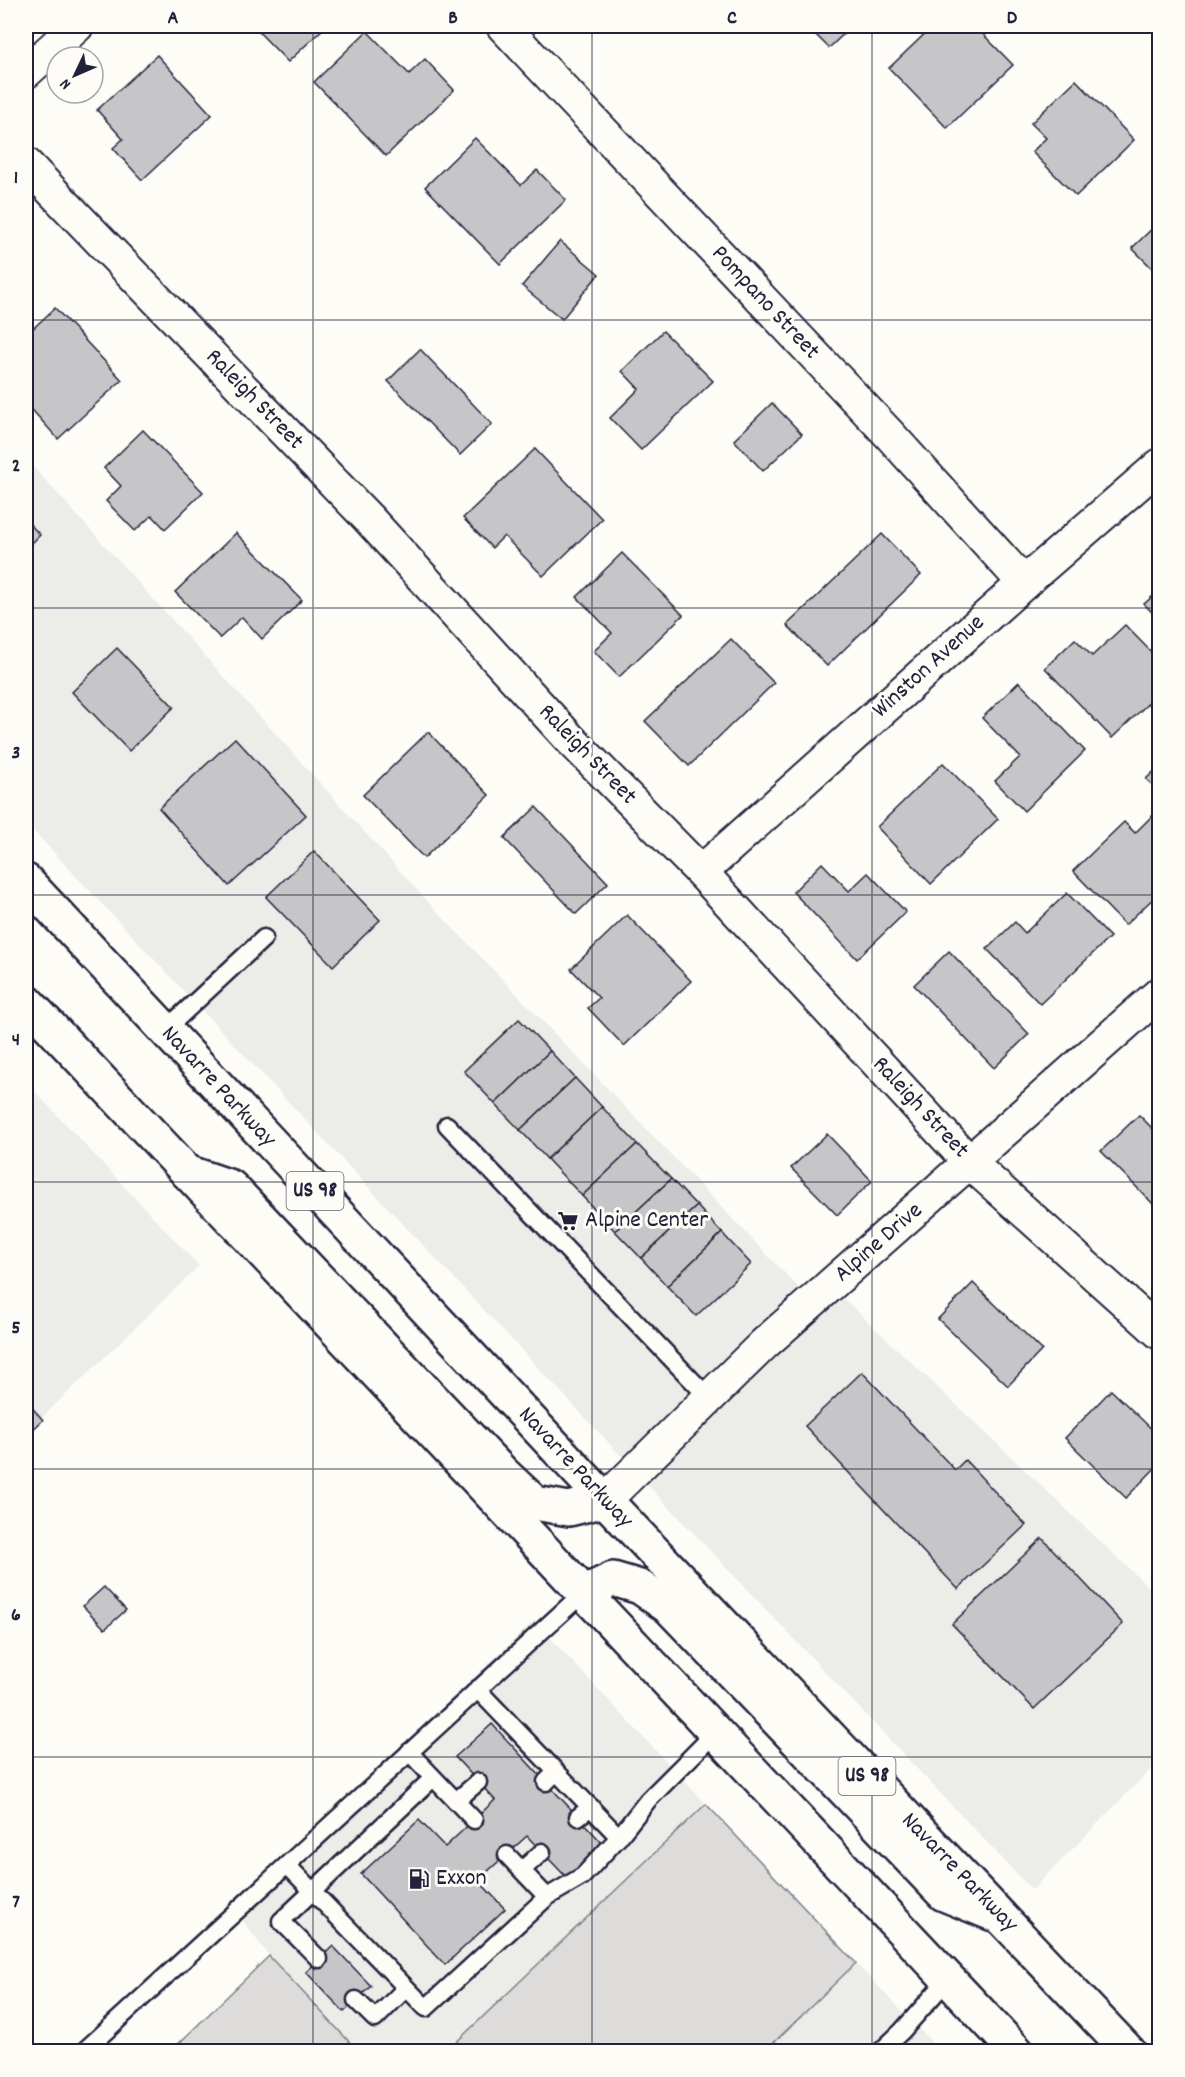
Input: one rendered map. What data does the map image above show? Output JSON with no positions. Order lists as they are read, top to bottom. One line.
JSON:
{"streets":{"highway":["Navarre Parkway","US 98"],"street":["Pompano Street","Raleigh Street","Winston Avenue","Alpine Drive"]},"crossings":[["Pompano Street","Winston Avenue"],["Raleigh Street","Winston Avenue"],["Raleigh Street","Alpine Drive"],["Navarre Parkway","Alpine Drive"]],"places":{"supermarket":["Alpine Center"],"fuel station":["Exxon"]},"north":"bottom left","grid":{"columns":["A","B","C","D"],"rows":["1","2","3","4","5","6","7"]}}
